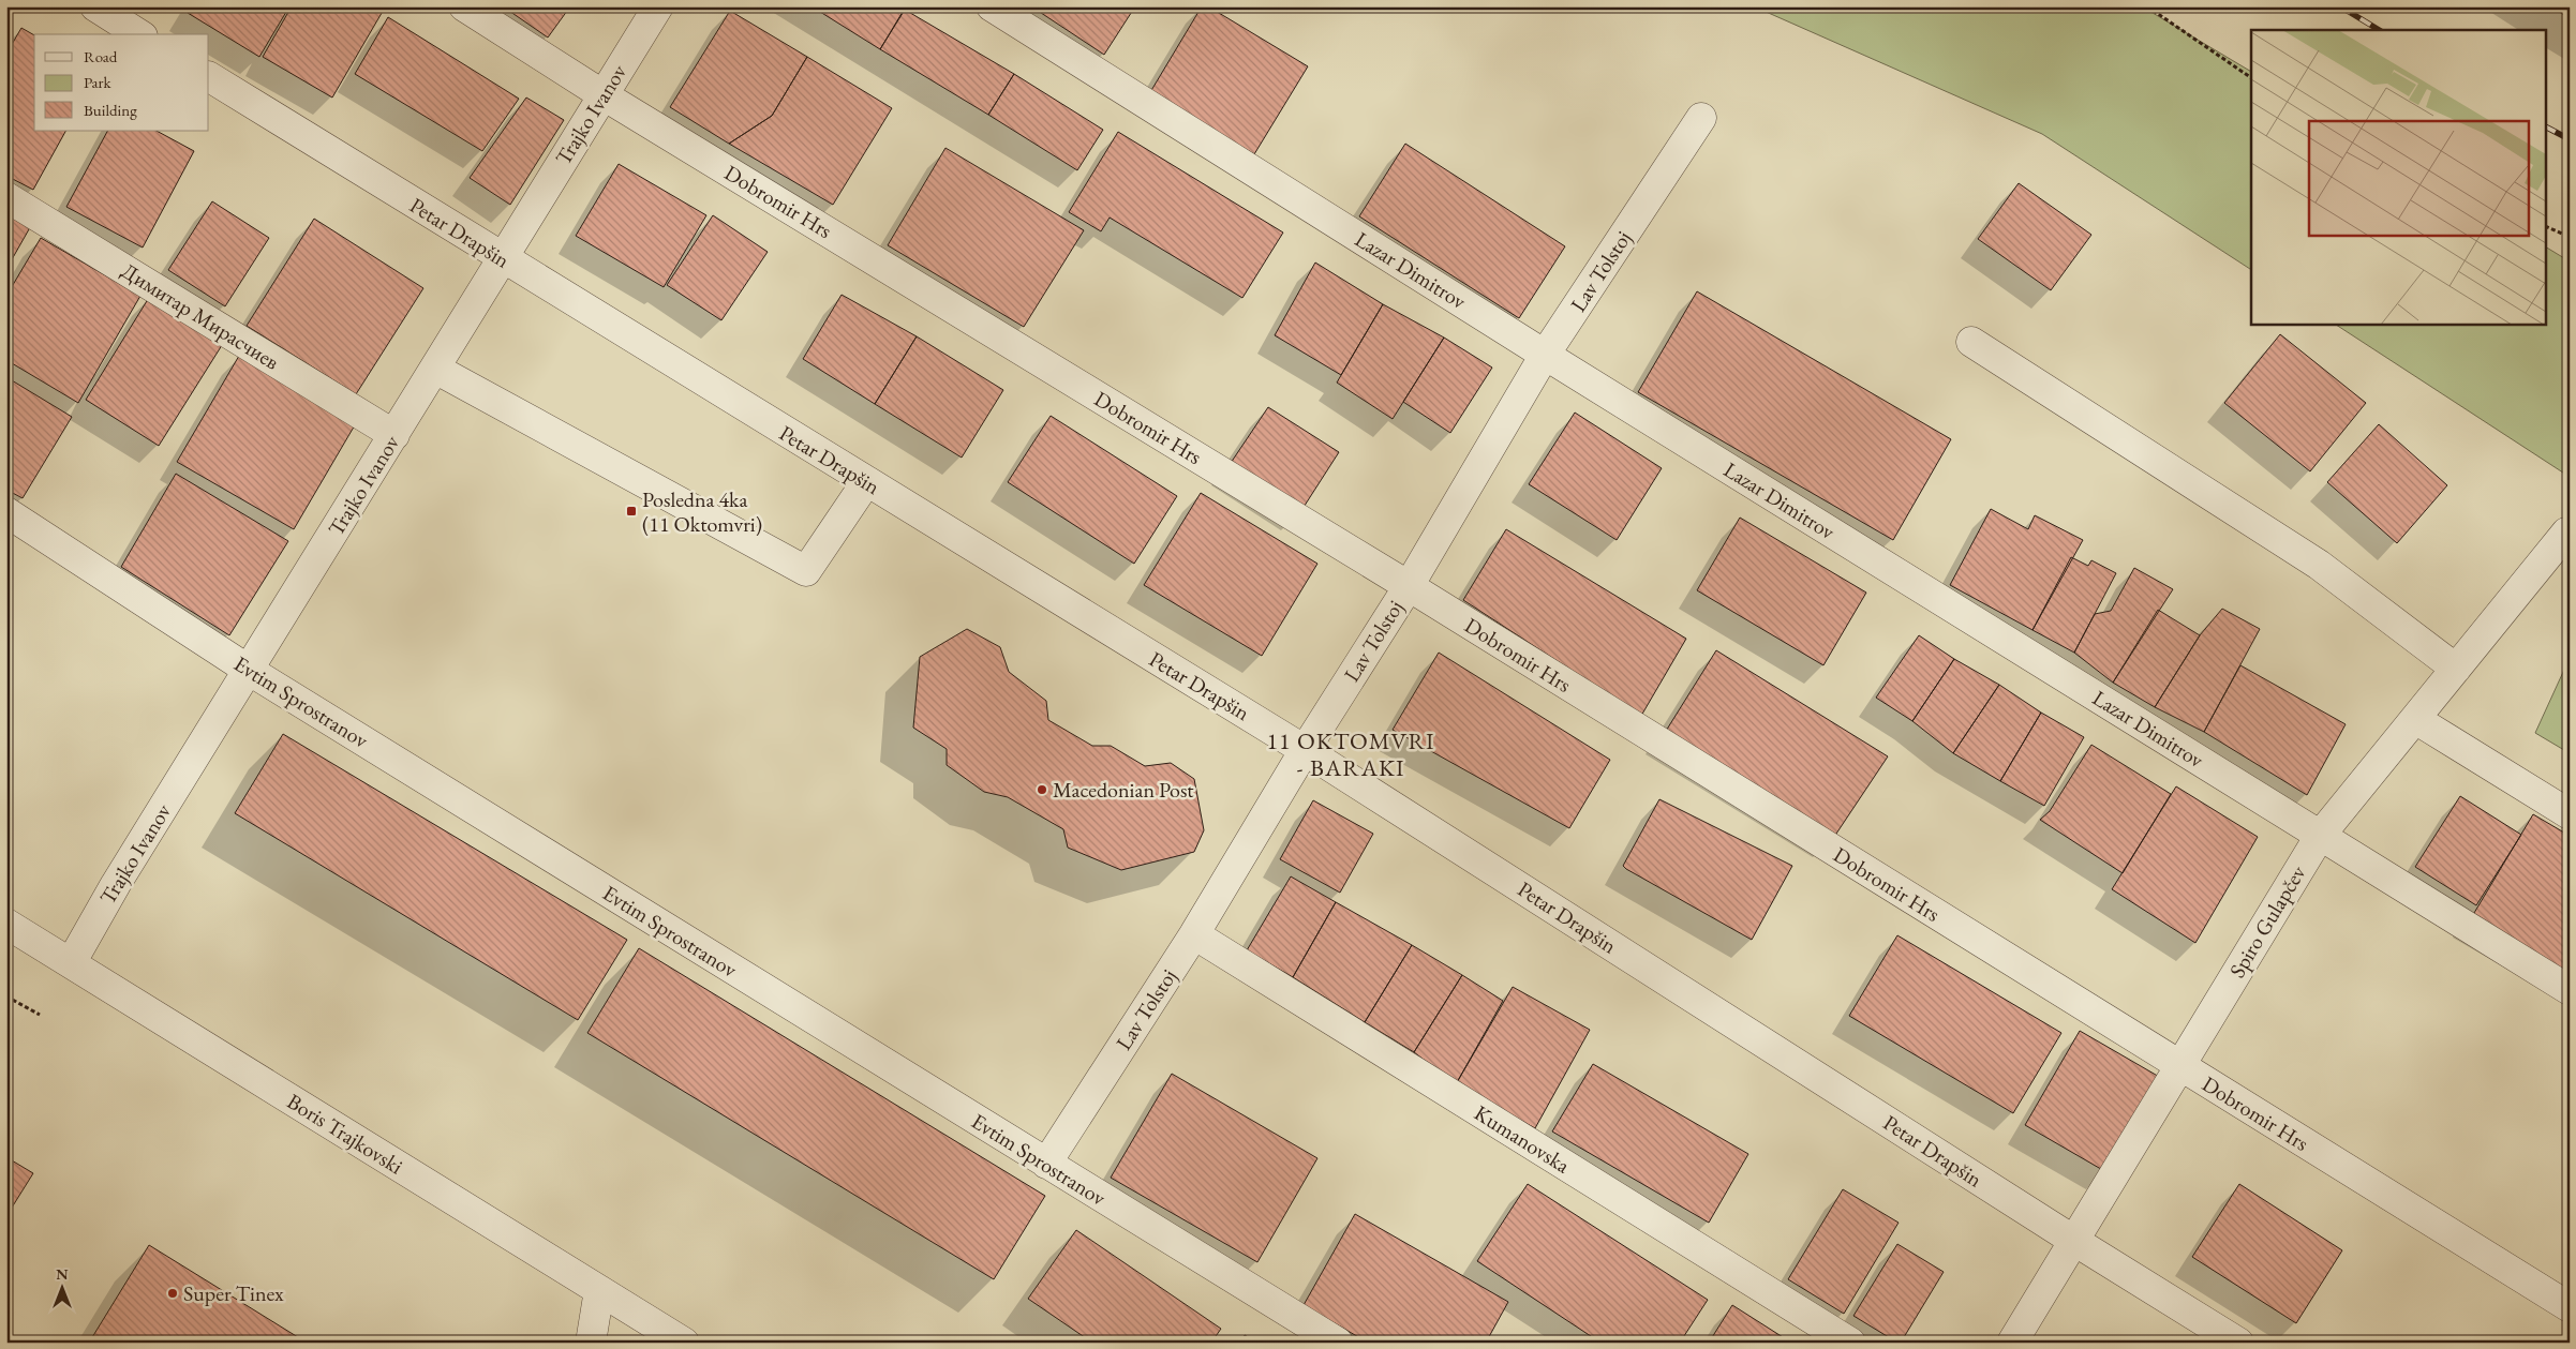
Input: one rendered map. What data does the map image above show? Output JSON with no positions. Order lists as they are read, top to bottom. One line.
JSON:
{"streets":{"street":["Trajko Ivanov","Dobromir Hrs","Petar Drapšin","Lazar Dimitrov","Lav Tolstoj","Димитар Мирасчиев","Evtim Sprostranov","Spiro Gulapčev","Boris Trajkovski","Kumanovska"]},"crossings":[["Trajko Ivanov","Dobromir Hrs"],["Trajko Ivanov","Petar Drapšin"],["Trajko Ivanov","Димитар Мирасчиев"],["Trajko Ivanov","Evtim Sprostranov"],["Trajko Ivanov","Boris Trajkovski"],["Dobromir Hrs","Lav Tolstoj"],["Dobromir Hrs","Spiro Gulapčev"],["Petar Drapšin","Lav Tolstoj"],["Petar Drapšin","Spiro Gulapčev"],["Lazar Dimitrov","Lav Tolstoj"],["Lazar Dimitrov","Spiro Gulapčev"],["Lav Tolstoj","Evtim Sprostranov"],["Lav Tolstoj","Kumanovska"]],"districts":["11 OKTOMVRI - BARAKI"],"places":{"transit":["Posledna 4ka (11 Oktomvri)"],"other":["Macedonian Post","Super Tinex"]},"legend":["Road","Park","Building"],"north":"top"}
